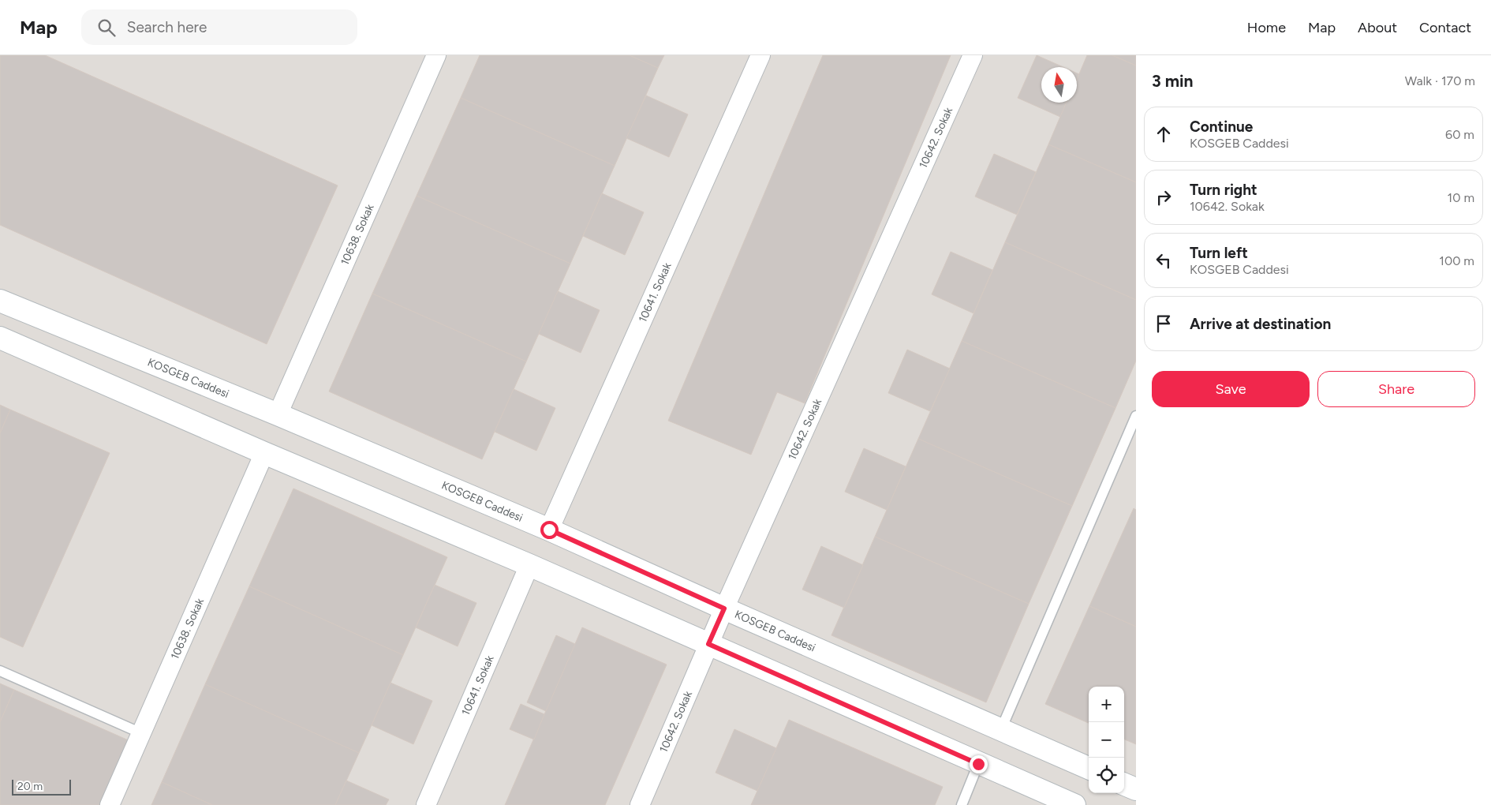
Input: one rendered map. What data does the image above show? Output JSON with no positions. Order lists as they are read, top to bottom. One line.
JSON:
{"streets":{"main road":["KOSGEB Caddesi"],"street":["10642. Sokak","10638. Sokak","10641. Sokak"]},"crossings":[["10642. Sokak","KOSGEB Caddesi"],["10638. Sokak","KOSGEB Caddesi"],["10641. Sokak","KOSGEB Caddesi"]],"scale_bar":"20 m","north":"top","page":{"header":"Map","search":"Search here","nav":["Home","Map","About","Contact"],"heading":["3 min","Walk · 170 m"],"list":[["Continue","KOSGEB Caddesi","60 m"],["Turn right","10642. Sokak","10 m"],["Turn left","KOSGEB Caddesi","100 m"],"Arrive at destination"],"buttons":["Save","Share"],"map_buttons":["+","−"],"scale":"20 m"}}
